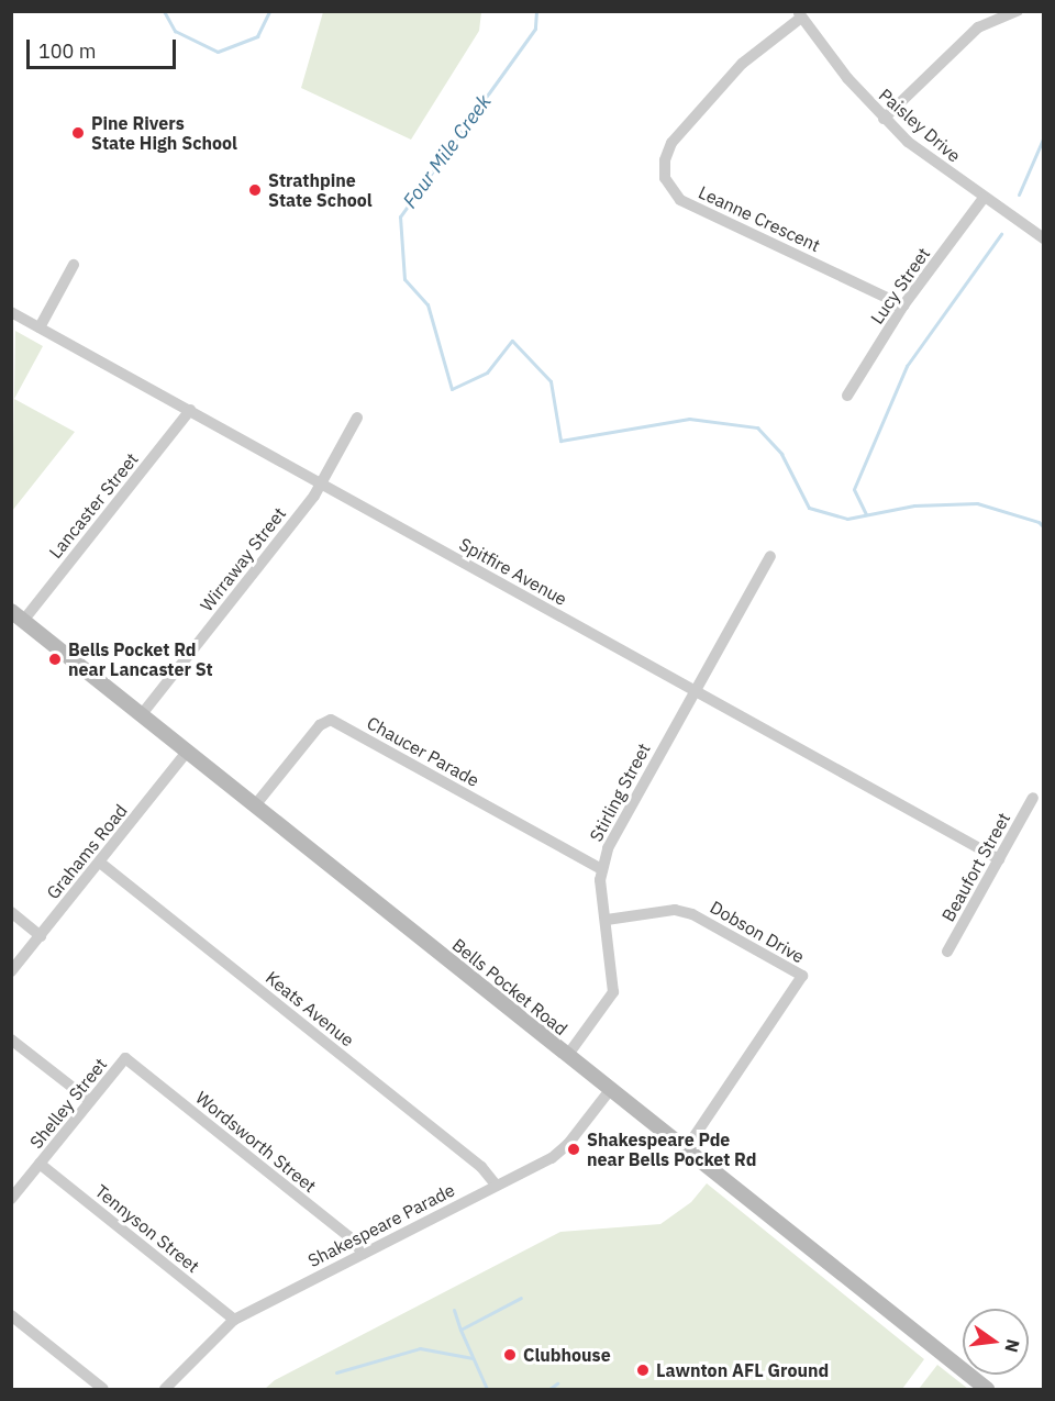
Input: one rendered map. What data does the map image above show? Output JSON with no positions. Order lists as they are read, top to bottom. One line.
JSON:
{"streets":{"main road":["Bells Pocket Road"],"street":["Paisley Drive","Leanne Crescent","Lucy Street","Lancaster Street","Wirraway Street","Spitfire Avenue","Chaucer Parade","Stirling Street","Grahams Road","Beaufort Street","Dobson Drive","Keats Avenue","Shelley Street","Wordsworth Street","Shakespeare Parade","Tennyson Street"]},"crossings":[["Paisley Drive","Leanne Crescent"],["Paisley Drive","Lucy Street"],["Leanne Crescent","Lucy Street"],["Lancaster Street","Spitfire Avenue"],["Lancaster Street","Bells Pocket Road"],["Wirraway Street","Spitfire Avenue"],["Wirraway Street","Bells Pocket Road"],["Spitfire Avenue","Stirling Street"],["Spitfire Avenue","Beaufort Street"],["Chaucer Parade","Stirling Street"],["Chaucer Parade","Bells Pocket Road"],["Stirling Street","Dobson Drive"],["Stirling Street","Bells Pocket Road"],["Grahams Road","Bells Pocket Road"],["Grahams Road","Keats Avenue"],["Dobson Drive","Bells Pocket Road"],["Bells Pocket Road","Shakespeare Parade"],["Keats Avenue","Shakespeare Parade"],["Shelley Street","Wordsworth Street"],["Shelley Street","Tennyson Street"],["Wordsworth Street","Shakespeare Parade"],["Shakespeare Parade","Tennyson Street"]],"water":["Four Mile Creek"],"places":["Pine Rivers State High School","Strathpine State School","Bells Pocket Rd near Lancaster St","Shakespeare Pde near Bells Pocket Rd","Clubhouse","Lawnton AFL Ground"],"scale_bar":"100 m","north":"right"}
